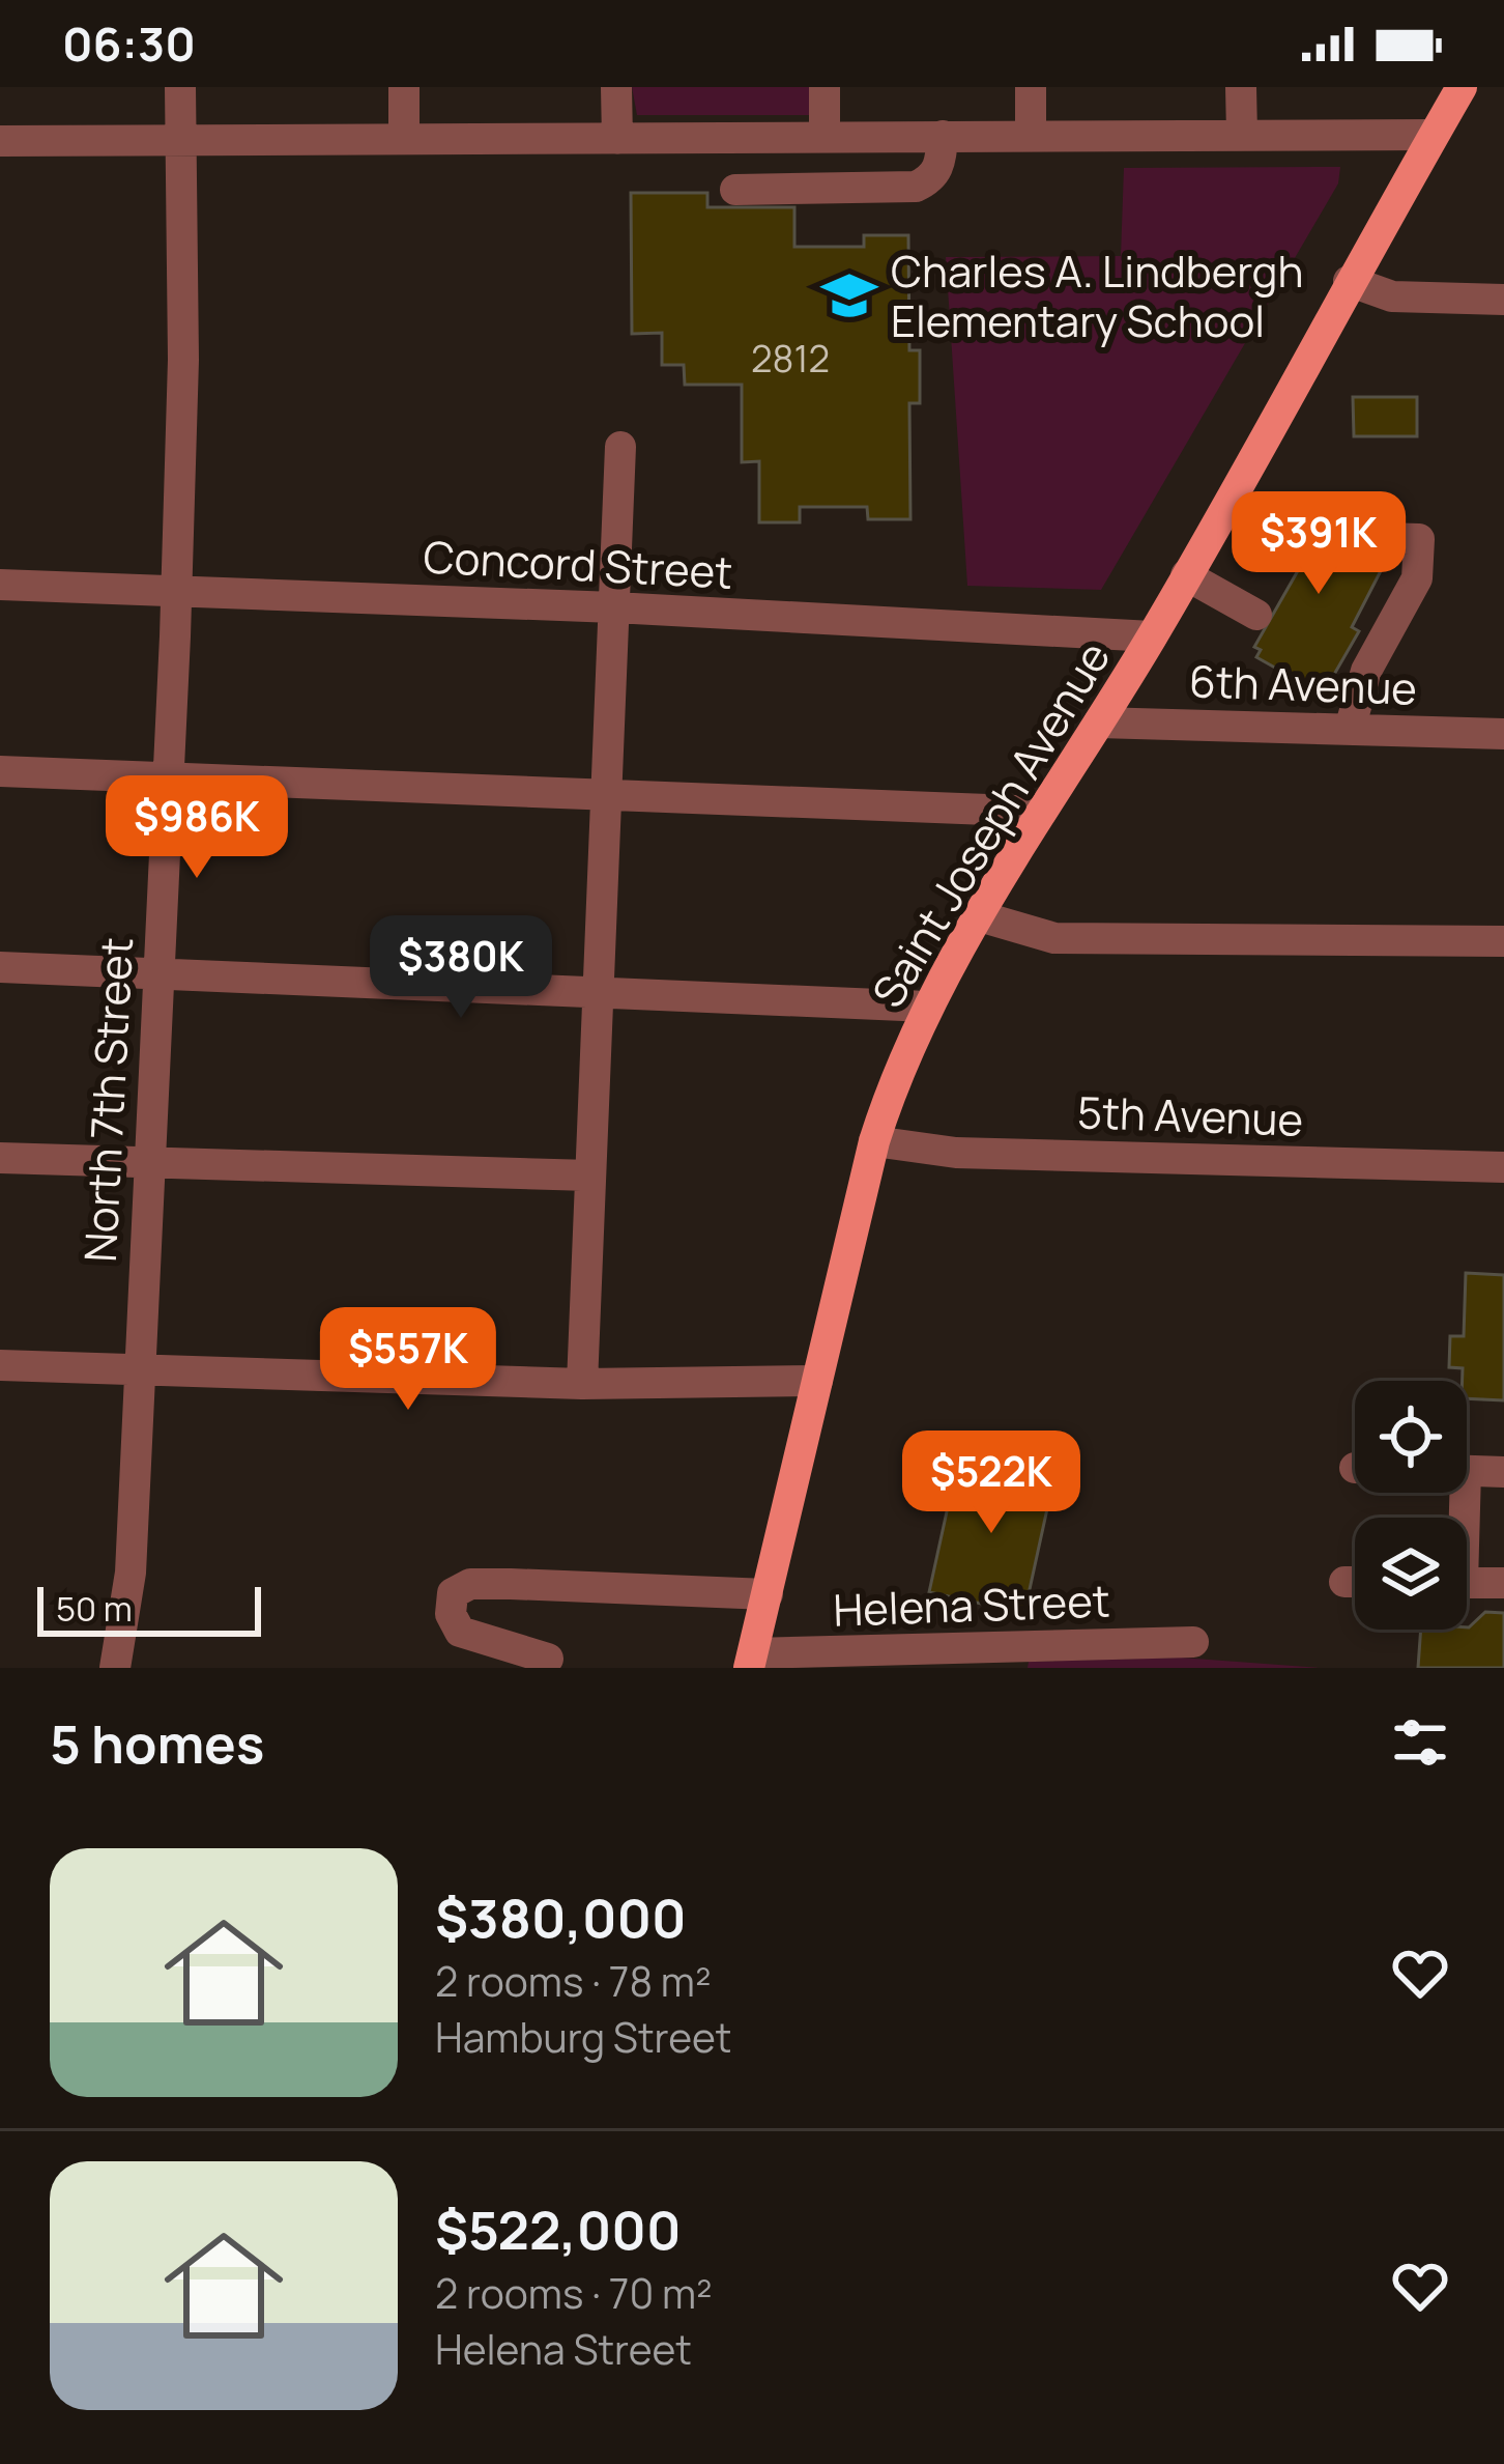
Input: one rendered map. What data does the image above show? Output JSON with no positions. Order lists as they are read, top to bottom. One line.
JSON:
{"streets":{"main road":["Saint Joseph Avenue"],"street":["Concord Street","6th Avenue","North 7th Street","5th Avenue","Helena Street"]},"crossings":[["Concord Street","Saint Joseph Avenue"],["Concord Street","North 7th Street"],["6th Avenue","Saint Joseph Avenue"],["Saint Joseph Avenue","5th Avenue"],["Saint Joseph Avenue","Helena Street"]],"places":{"school or university":["Charles A. Lindbergh Elementary School"]},"house_numbers":["2812"],"scale_bar":"50 m","page":{"status":"06:30","price":["$391K","$986K","$380K","$557K","$522K"],"scale":"50 m","heading":"5 homes","list":[{"name":"$380,000","note":"2 rooms · 78 m² · Hamburg Street"},{"name":"$522,000","note":"2 rooms · 70 m² · Helena Street"}]}}
